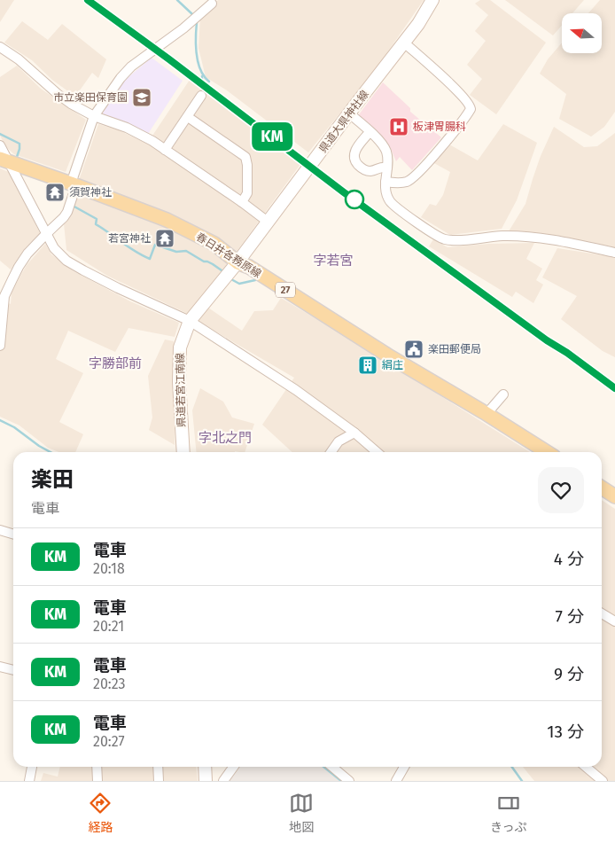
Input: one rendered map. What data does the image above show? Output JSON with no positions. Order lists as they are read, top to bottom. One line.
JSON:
{"streets":{"main road":["県道大県神社線","春日井各務原線","27","県道若宮江南線"]},"crossings":[["県道大県神社線","春日井各務原線"],["県道大県神社線","県道若宮江南線"],["春日井各務原線","県道若宮江南線"]],"districts":["字若宮","字勝部前","字北之門"],"places":{"school or university":["市立楽田保育園"],"hospital":["板津胃腸科"],"temple":["須賀神社","若宮神社"],"public building":["楽田郵便局"],"building":["絹庄"]},"north":"left","page":{"on_map":"KM","heading":["楽田","電車"],"list":[{"mark":"KM","name":"電車","note":"20:18","value":"4 分"},{"mark":"KM","name":"電車","note":"20:21","value":"7 分"},{"mark":"KM","name":"電車","note":"20:23","value":"9 分"},{"mark":"KM","name":"電車","note":"20:27","value":"13 分"}],"tabs":["経路","地図","きっぷ"]}}
